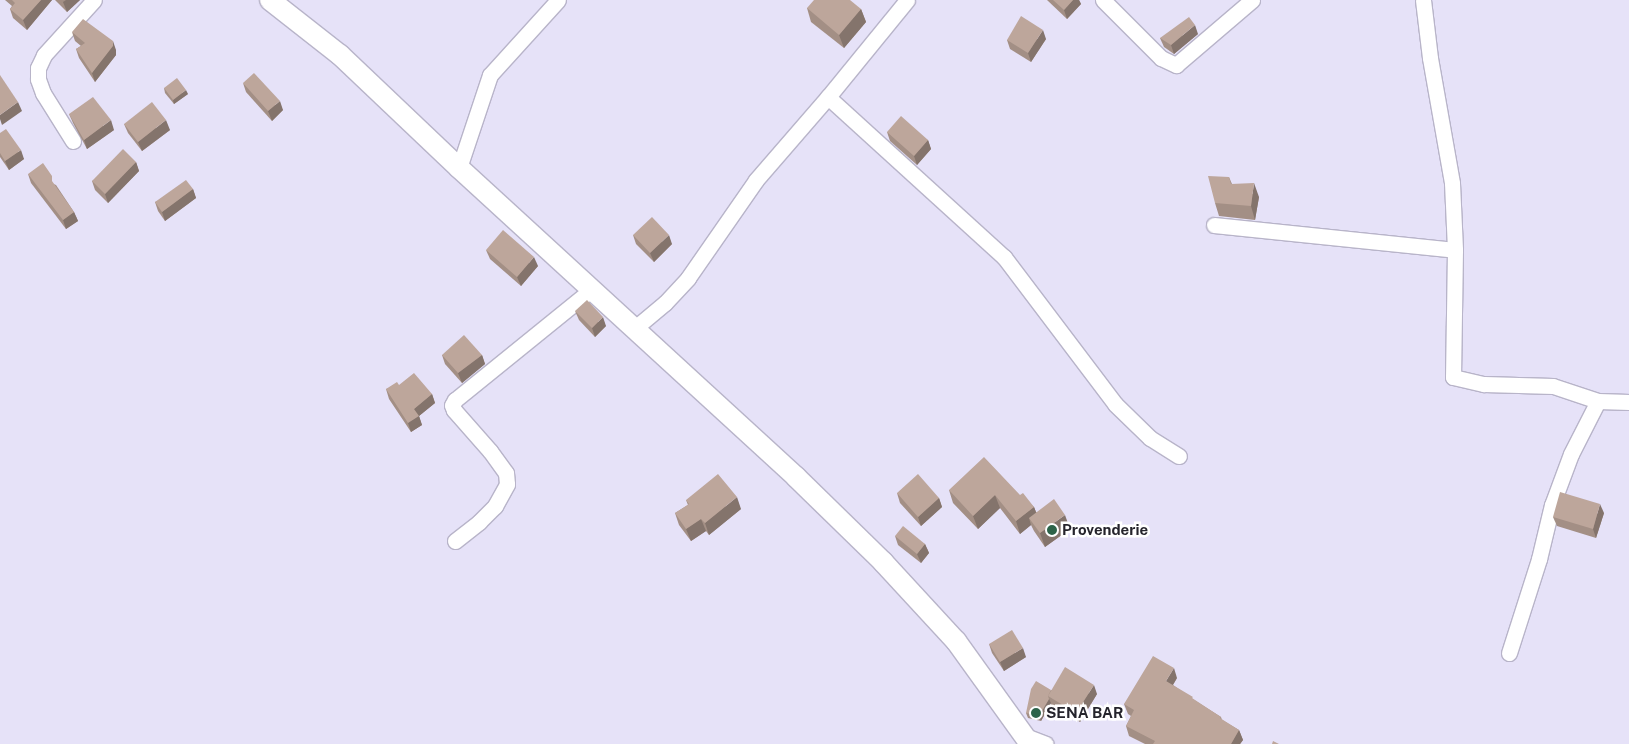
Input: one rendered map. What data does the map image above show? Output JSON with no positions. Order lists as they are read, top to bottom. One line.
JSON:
{"places":["Provenderie","SENA BAR"]}
